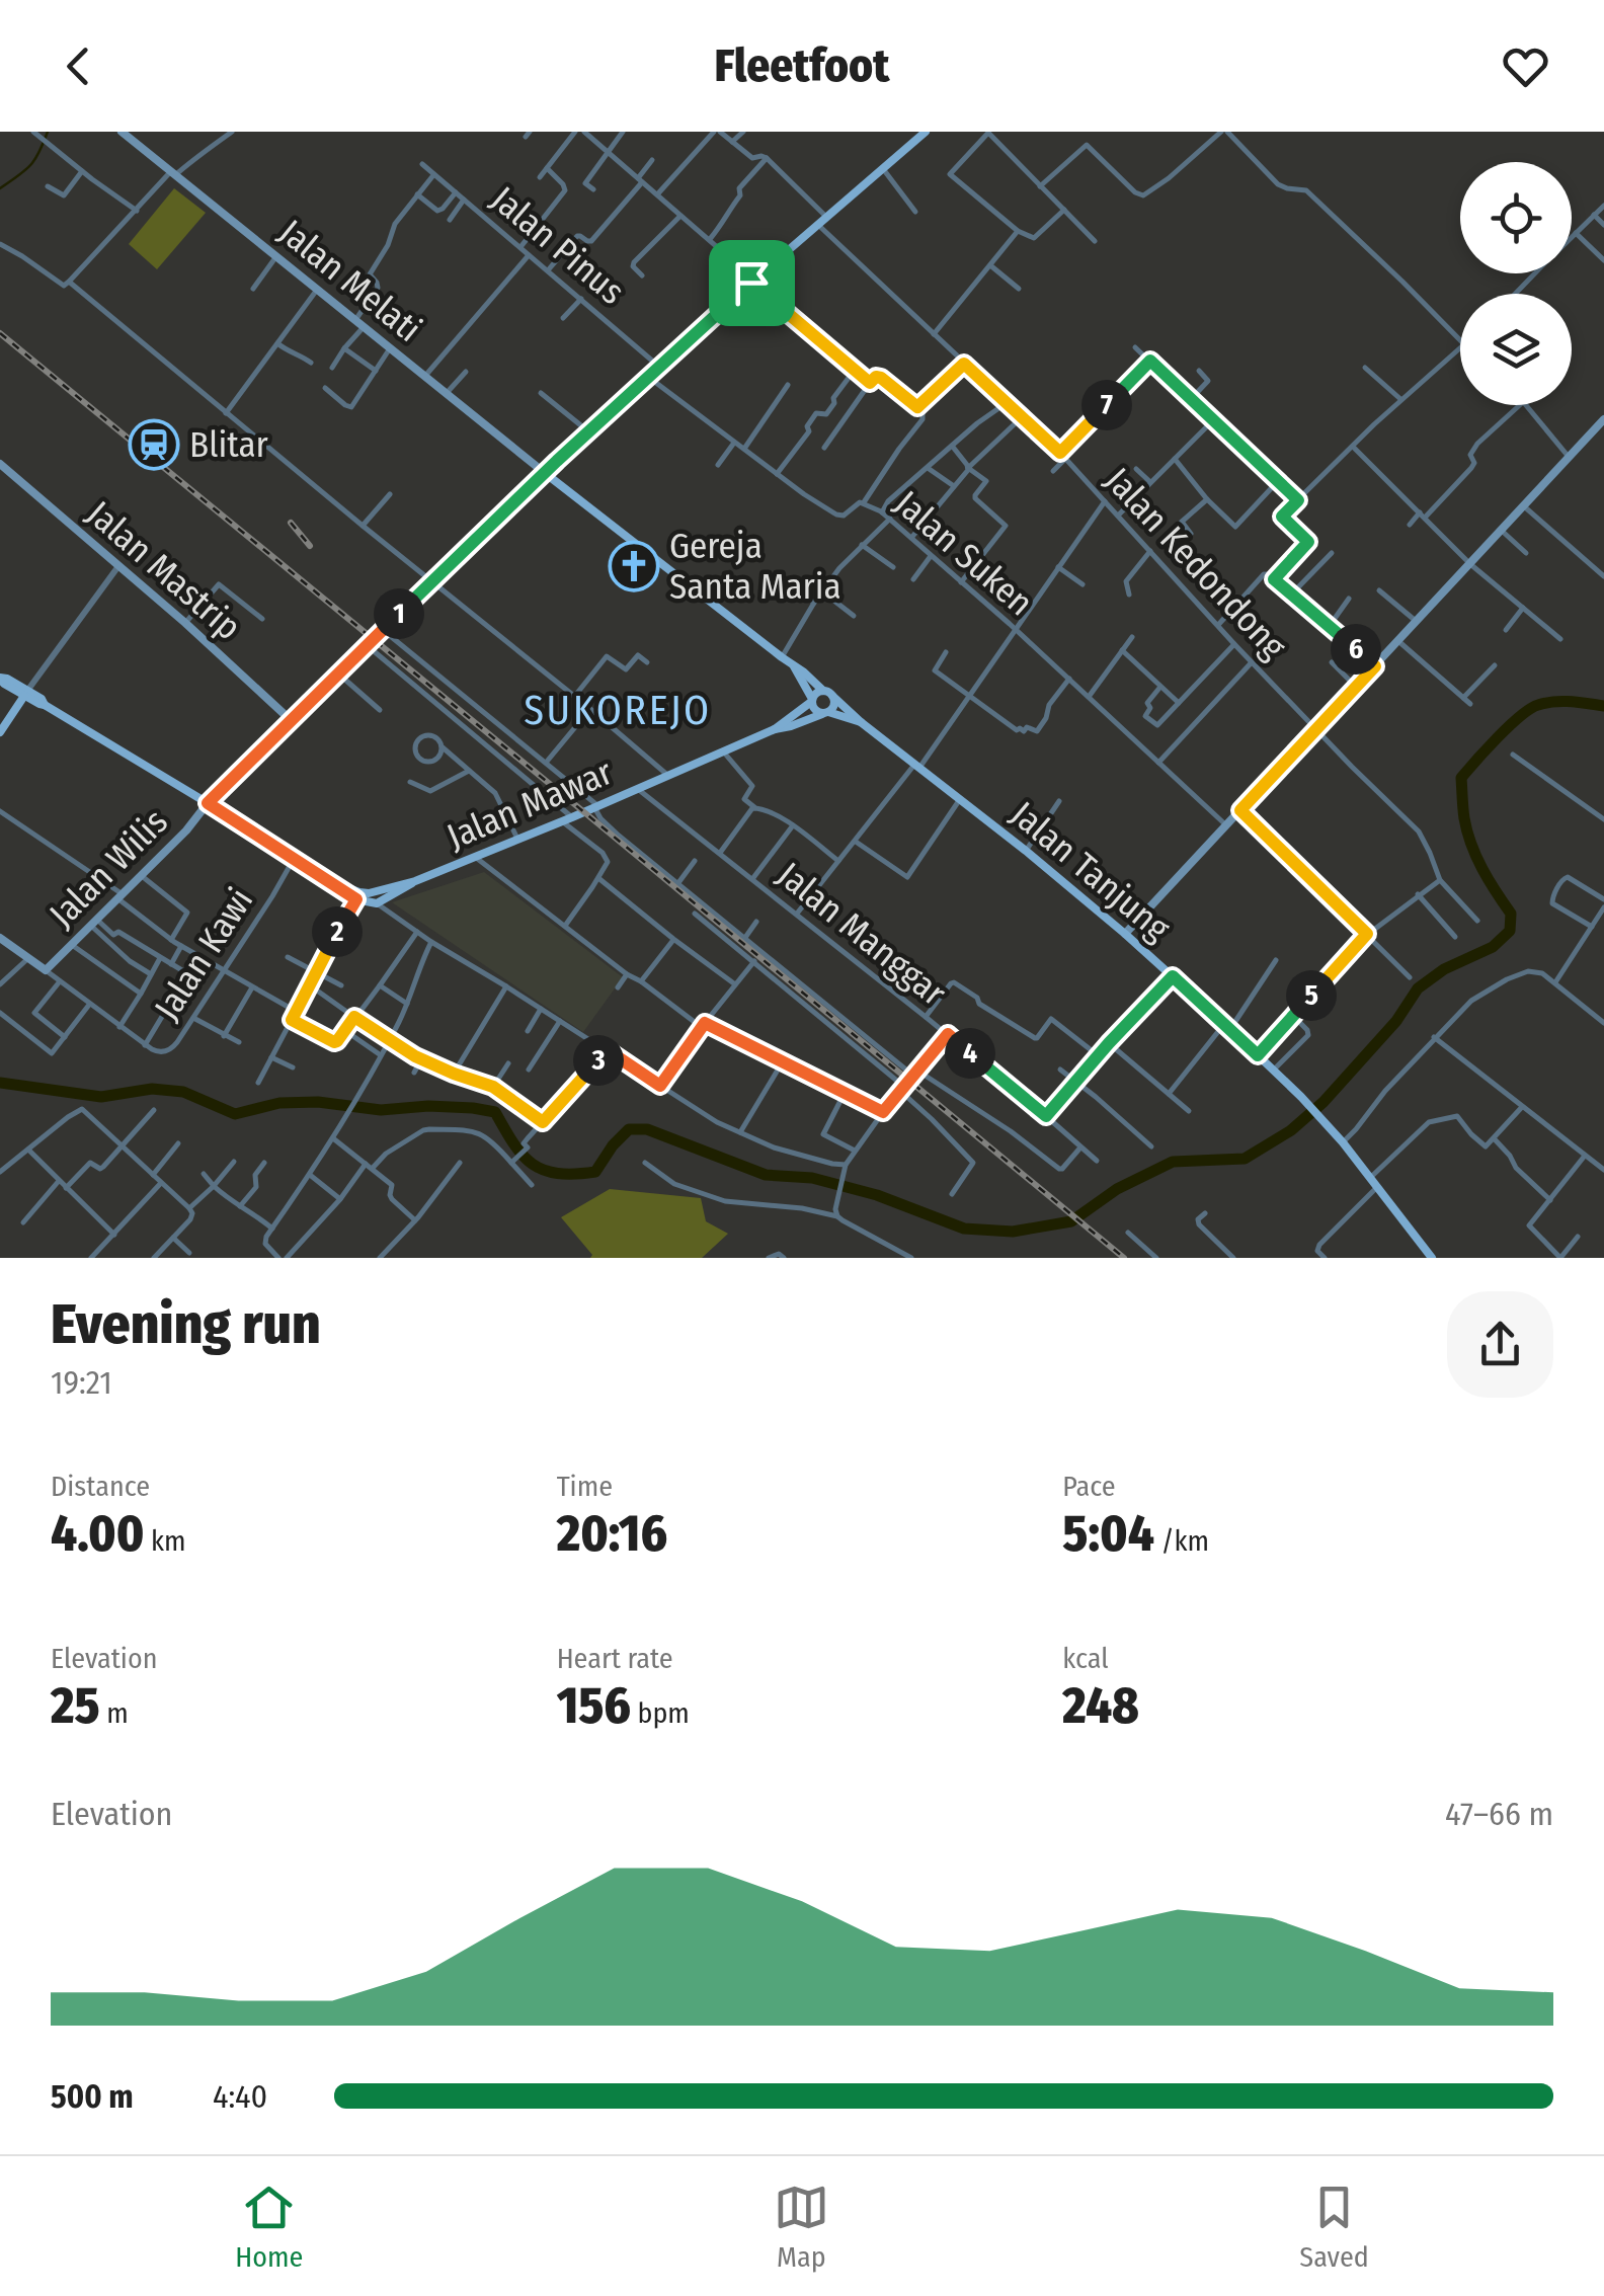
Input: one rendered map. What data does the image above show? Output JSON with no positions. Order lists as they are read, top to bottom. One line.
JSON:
{"streets":{"main road":["Jalan Melati","Jalan Mastrip","Jalan Mawar","Jalan Wilis","Jalan Tanjung"],"street":["Jalan Pinus","Jalan Suken","Jalan Kedondong","Jalan Manggar","Jalan Kawi"]},"crossings":[["Jalan Mawar","Jalan Wilis"],["Jalan Mawar","Jalan Tanjung"],["Jalan Mawar","Jalan Manggar"],["Jalan Mawar","Jalan Kawi"],["Jalan Wilis","Jalan Kawi"]],"districts":["SUKOREJO"],"places":{"station":["Blitar"],"church":["Gereja Santa Maria"]},"page":{"header":"Fleetfoot","pins":["7","1","6","2","5","4","3"],"heading":["Evening run","19:21"],"stats":[["Distance","4.00 km"],["Time","20:16"],["Pace","5:04 /km"],["Elevation","25 m"],["Heart rate","156 bpm"],["kcal","248"]],"chart":["Elevation","47–66 m"],"list":[{"name":"500 m","note":"4:40"}],"tabs":["Home","Map","Saved"]}}
